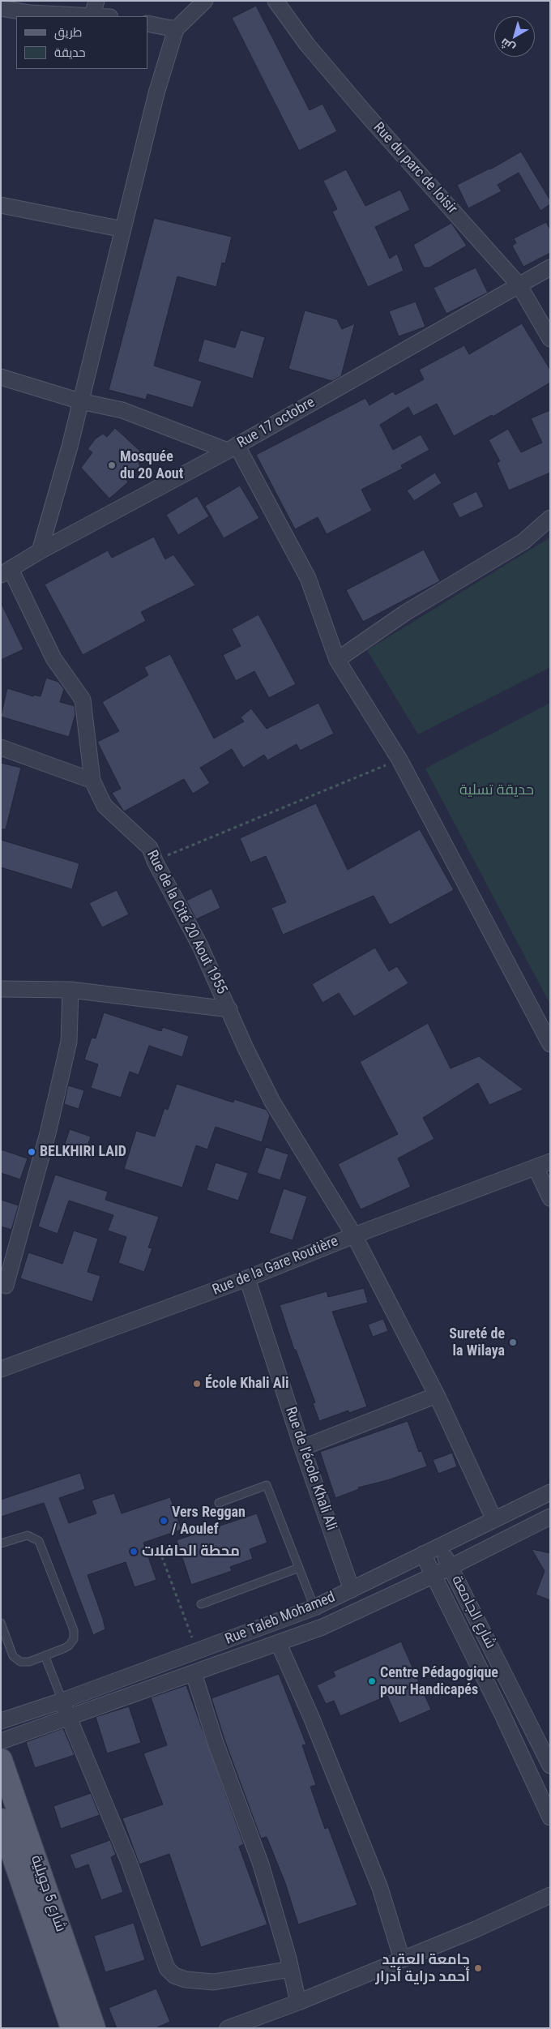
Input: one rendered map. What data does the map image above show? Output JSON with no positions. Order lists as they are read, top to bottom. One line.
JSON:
{"streets":{"main road":["شارع 5 جويلية"],"street":["Rue du parc de loisir","Rue 17 octobre","Rue de la Cité 20 Aout 1955","Rue de la Gare Routière","Rue de l'école Khali Ali","شارع الجامعة","Rue Taleb Mohamed"]},"crossings":[["Rue du parc de loisir","Rue 17 octobre"],["Rue 17 octobre","Rue de la Cité 20 Aout 1955"],["Rue de la Cité 20 Aout 1955","Rue de la Gare Routière"],["Rue de la Cité 20 Aout 1955","Rue Taleb Mohamed"],["Rue de la Gare Routière","Rue de l'école Khali Ali"],["Rue de l'école Khali Ali","Rue Taleb Mohamed"],["شارع الجامعة","Rue Taleb Mohamed"]],"parks":["حديقة تسلية"],"places":["Mosquée du 20 Aout","BELKHIRI LAID","Sureté de la Wilaya","École Khali Ali","Vers Reggan / Aoulef","محطة الحافلات","Centre Pédagogique pour Handicapés","جامعة العقيد أحمد دراية أدرار"],"legend":["طريق","حديقة"],"north":"bottom left"}
